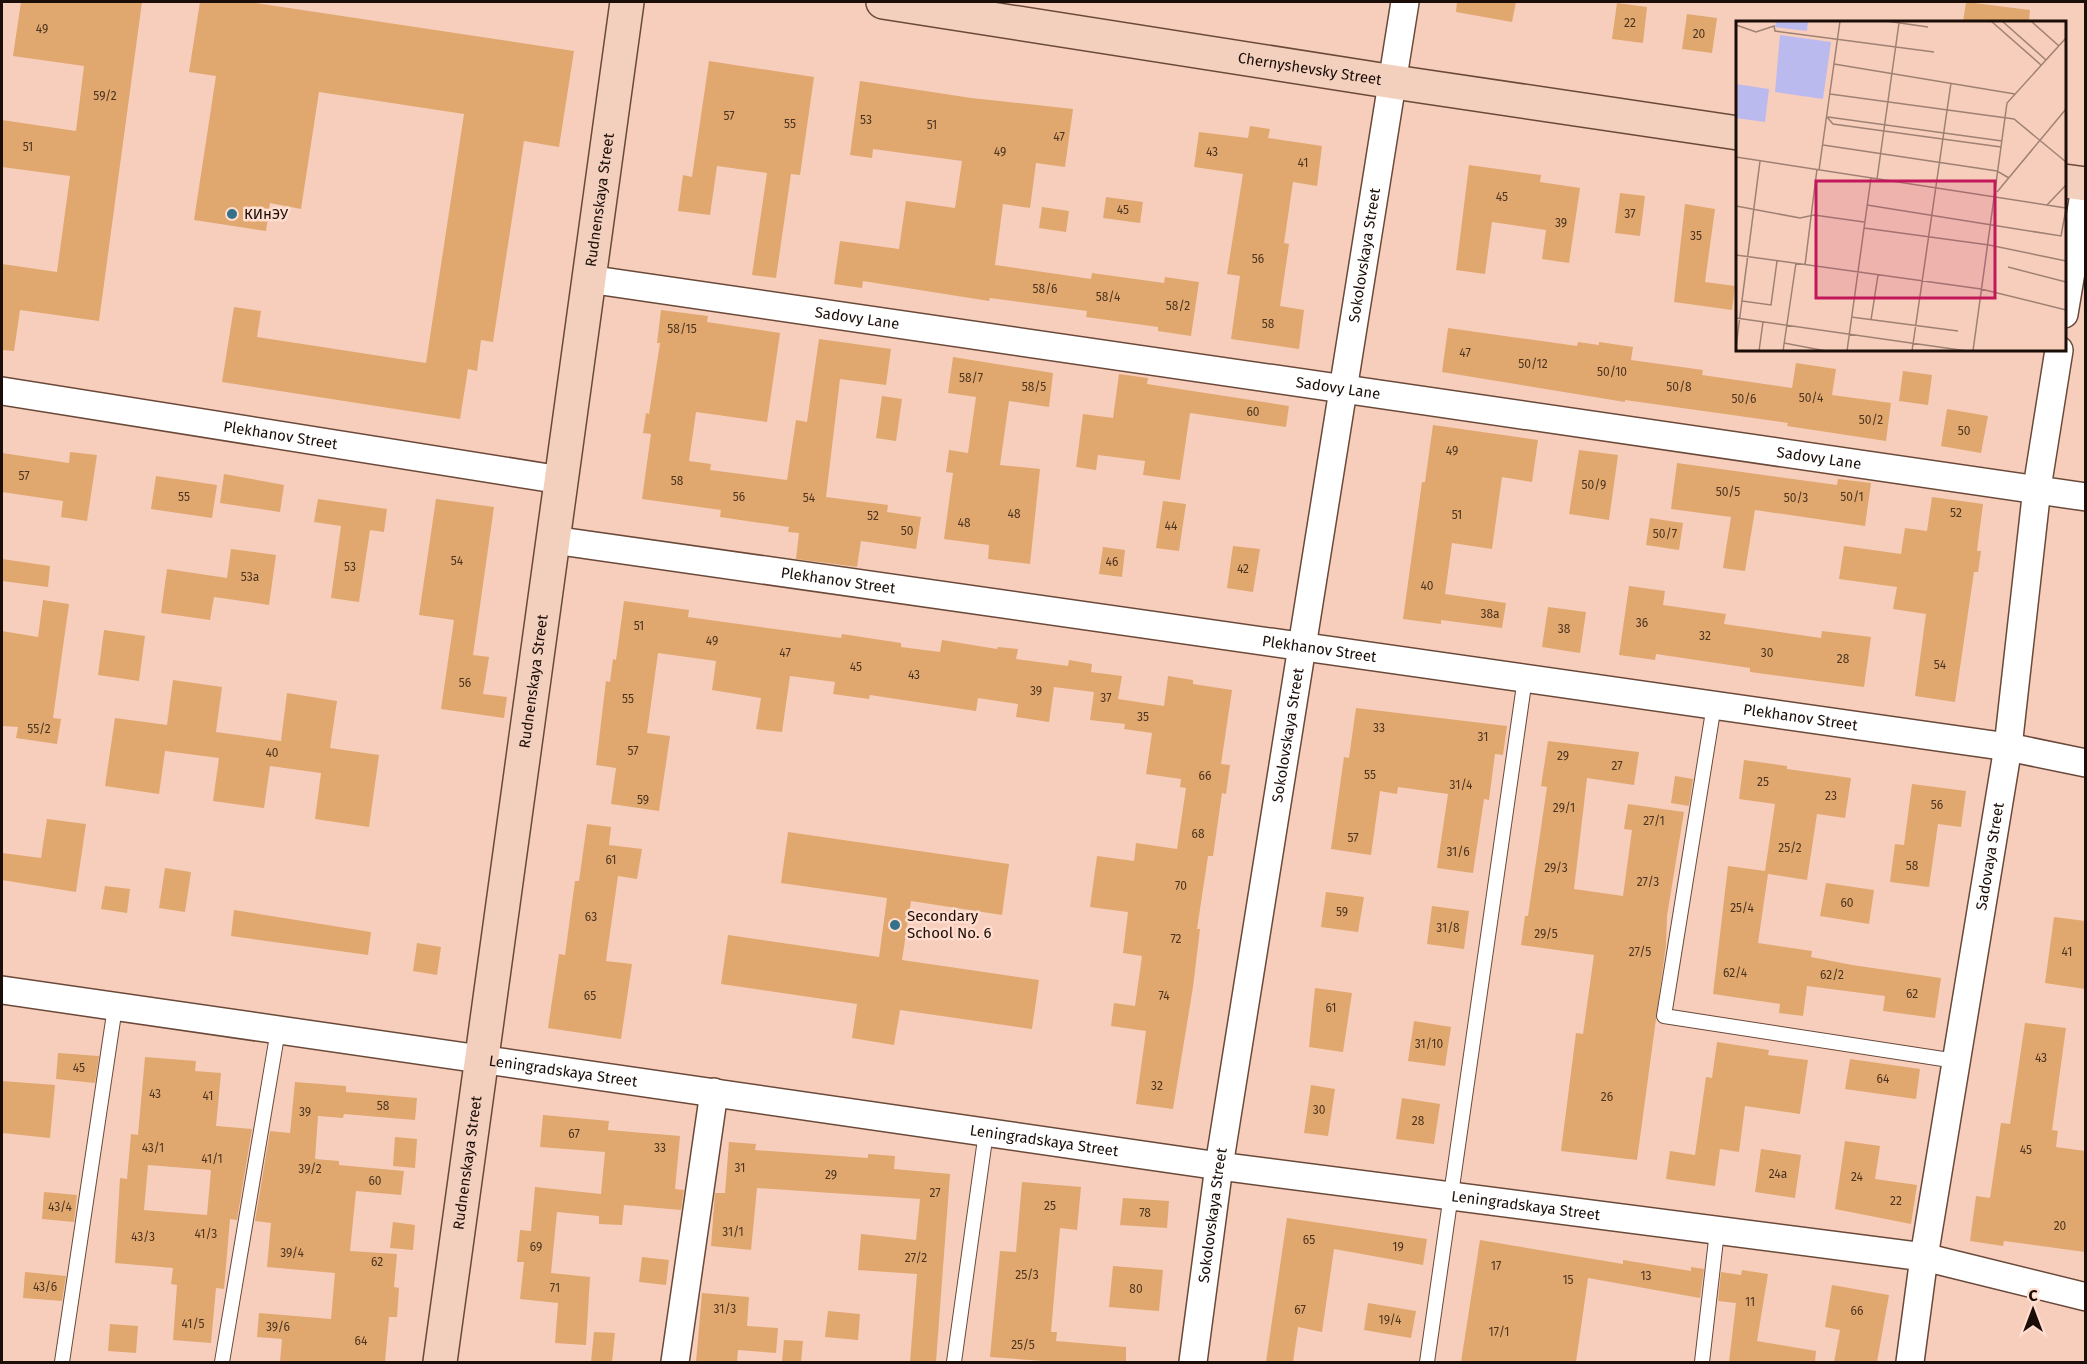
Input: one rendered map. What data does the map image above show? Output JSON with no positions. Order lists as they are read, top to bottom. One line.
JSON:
{"streets":{"street":["Chernyshevsky Street","Rudnenskaya Street","Sokolovskaya Street","Sadovy Lane","Plekhanov Street","Sadovaya Street","Leningradskaya Street"]},"crossings":[["Chernyshevsky Street","Sokolovskaya Street"],["Rudnenskaya Street","Sadovy Lane"],["Rudnenskaya Street","Plekhanov Street"],["Rudnenskaya Street","Leningradskaya Street"],["Sokolovskaya Street","Sadovy Lane"],["Sokolovskaya Street","Plekhanov Street"],["Sokolovskaya Street","Leningradskaya Street"],["Sadovy Lane","Sadovaya Street"],["Plekhanov Street","Sadovaya Street"],["Sadovaya Street","Leningradskaya Street"]],"places":["КИнЭУ","Secondary School No. 6"],"house_numbers":["22","49","20","59/2","57","53","55","51","47","51","49","43","41","45","45","37","39","35","56","58/6","58/4","58/2","58","58/15","47","50/12","50/10","58/7","58/5","50/8","50/4","50/6","60","50/2","50","49","57","58","50/9","50/5","55","56","50/1","54","50/3","52","48","51","52","48","44","50","50/7","54","46","53","42","53а","40","38а","36","51","38","32","49","47","30","28","54","45","43","56","39","37","55","35","33","55/2","31","57","40","29","27","55","66","25","31/4","23","59","56","29/1","27/1","68","57","25/2","31/6","61","58","29/3","27/3","70","60","25/4","59","63","31/8","29/5","72","27/5","41","62/4","62/2","62","65","74","61","31/10","43","45","64","32","43","41","26","58","30","39","28","67","43/1","33","45","41/1","31","39/2","24а","29","24","60","27","22","25","43/4","78","20","31/1","41/3","43/3","65","69","19","39/4","27/2","62","17","25/3","13","15","43/6","71","80","11","31/3","67","66","19/4","41/5","39/6","17/1","64","25/5"],"north":"top"}
